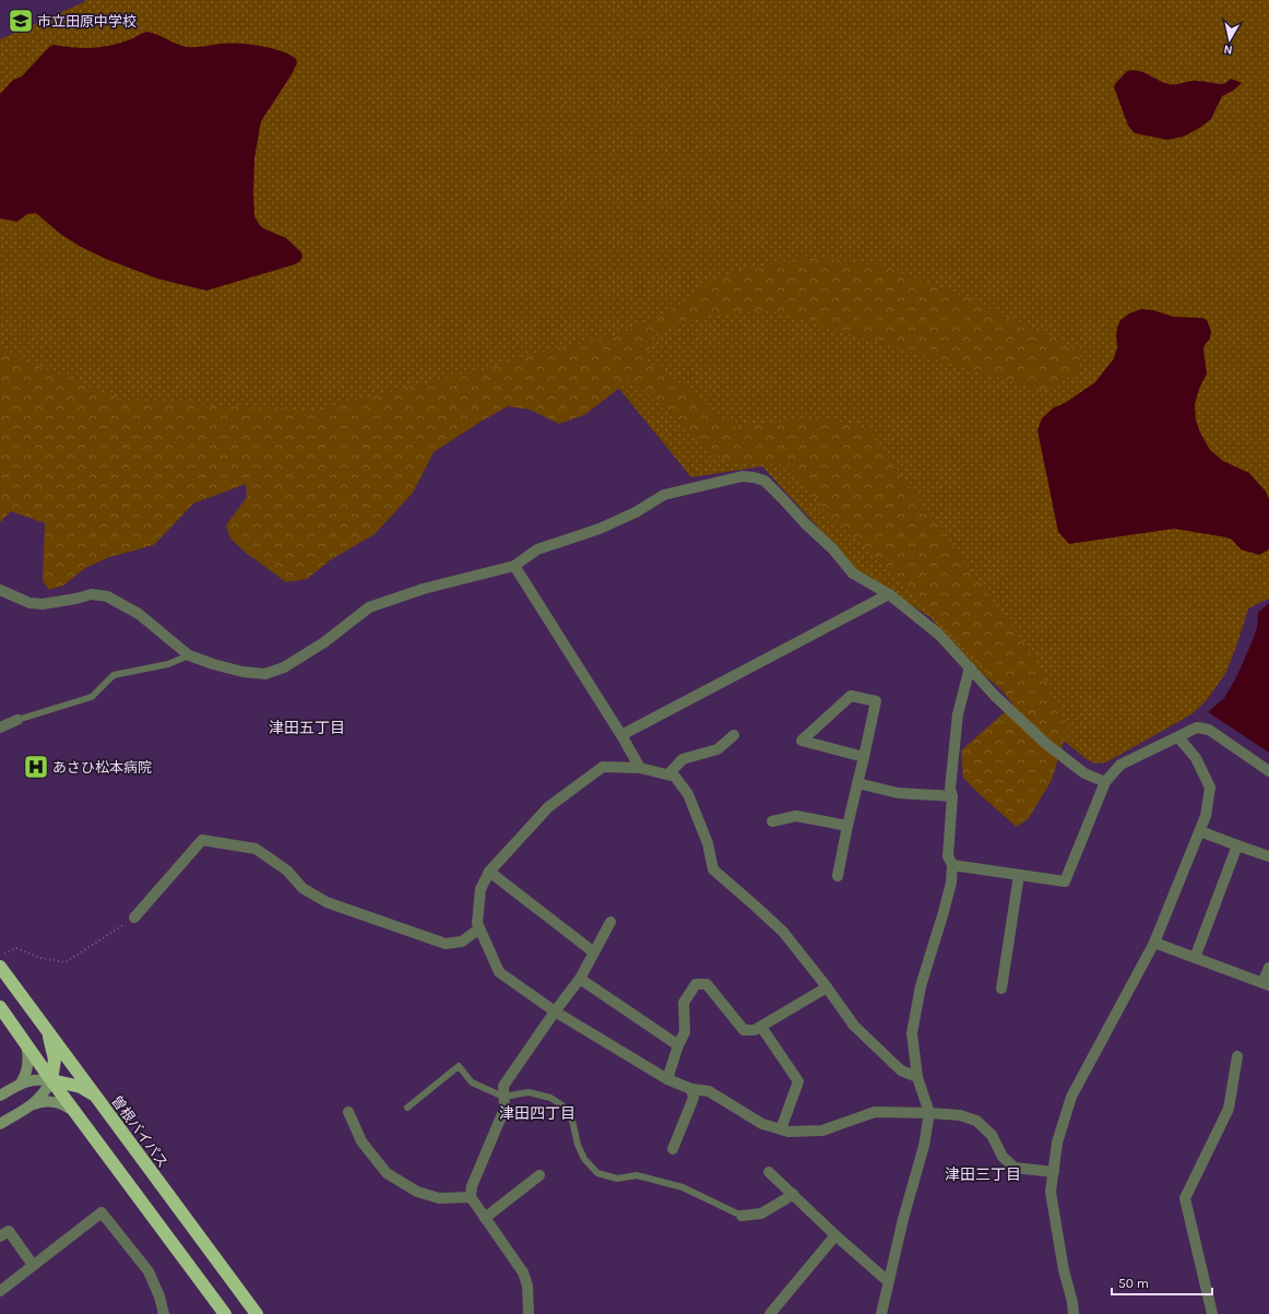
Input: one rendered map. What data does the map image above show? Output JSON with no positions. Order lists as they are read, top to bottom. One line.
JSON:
{"streets":{"highway":["曽根バイパス"]},"districts":["津田五丁目","津田四丁目","津田三丁目"],"places":{"school or university":["市立田原中学校"],"hospital":["あさひ松本病院"]},"scale_bar":"50 m","north":"bottom"}
